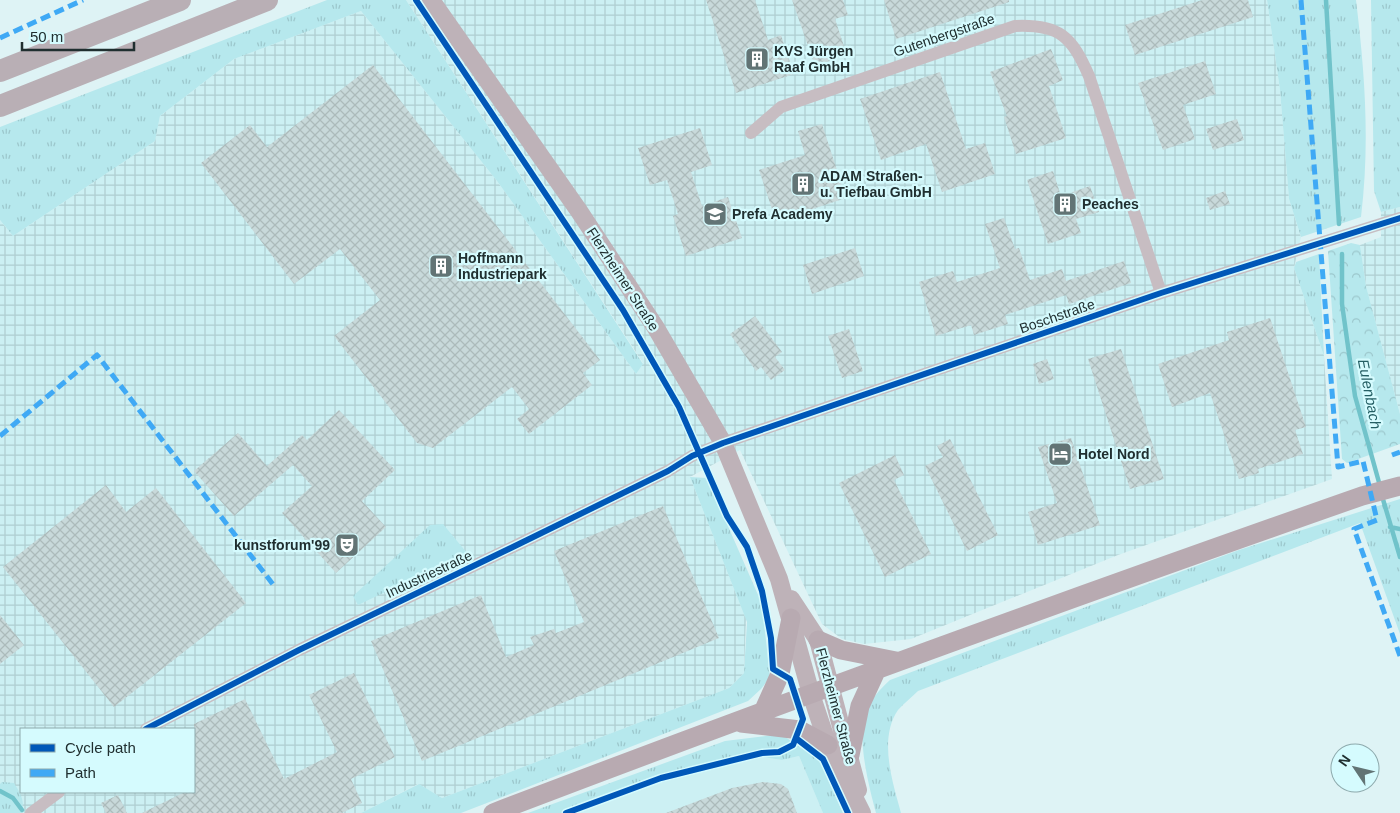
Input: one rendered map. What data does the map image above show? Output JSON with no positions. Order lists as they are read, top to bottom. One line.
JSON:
{"streets":{"main road":["Flerzheimer Straße"],"street":["Gutenbergstraße","Boschstraße","Industriestraße"]},"crossings":[["Gutenbergstraße","Boschstraße"],["Flerzheimer Straße","Boschstraße"],["Flerzheimer Straße","Industriestraße"],["Boschstraße","Industriestraße"]],"water":["Eulenbach"],"places":{"building":["KVS Jürgen Raaf GmbH","ADAM Straßen- u. Tiefbau GmbH","Peaches","Hoffmann Industriepark"],"school or university":["Prefa Academy"],"hotel":["Hotel Nord"],"theatre":["kunstforum'99"]},"legend":["Cycle path","Path"],"scale_bar":"50 m","north":"top left"}
